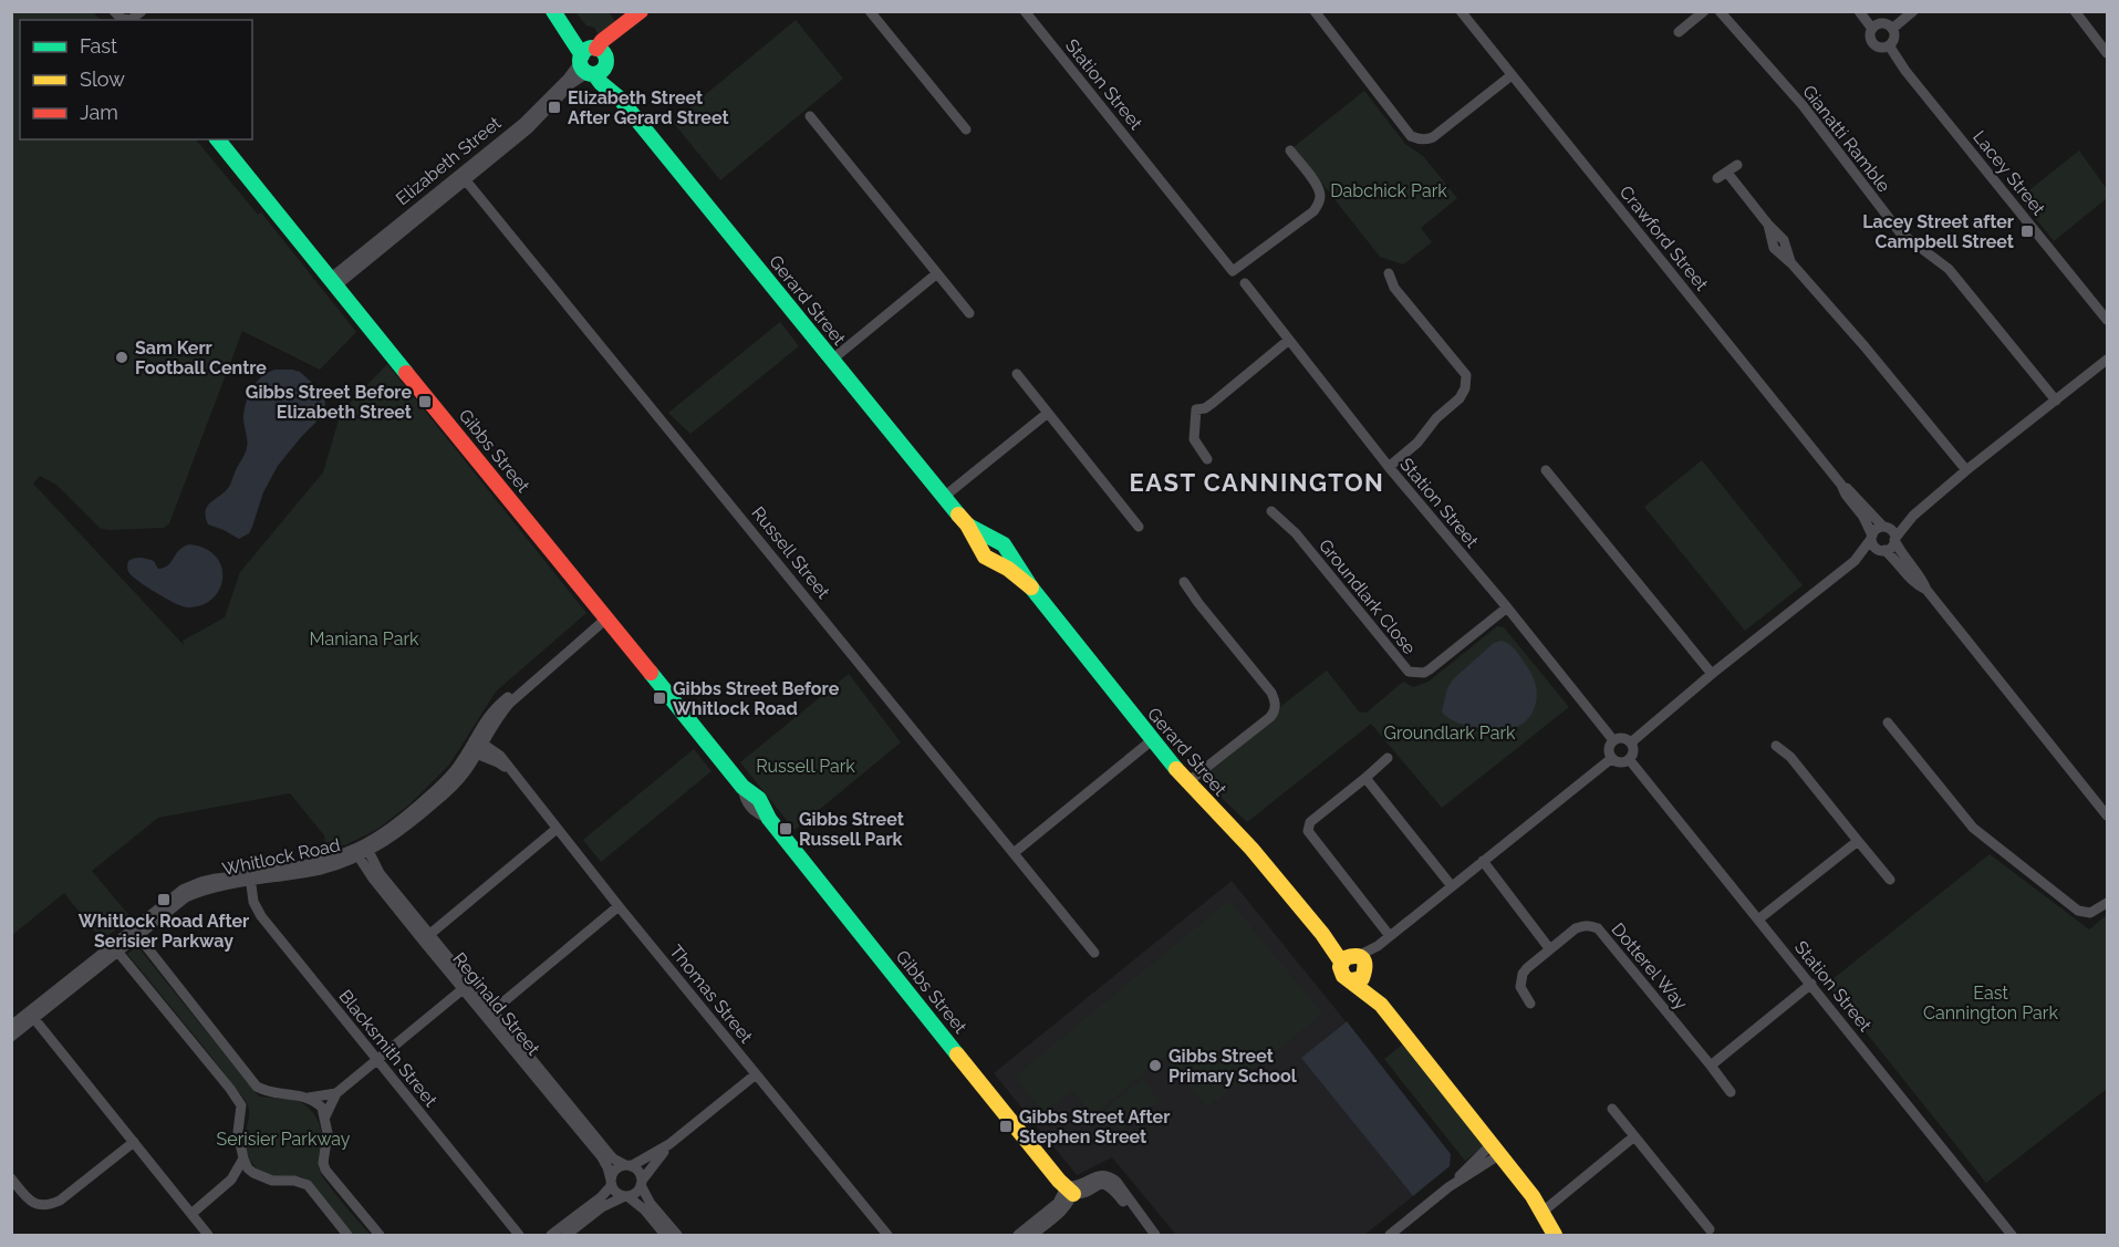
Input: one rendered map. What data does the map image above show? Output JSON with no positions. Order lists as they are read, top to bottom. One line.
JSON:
{"streets":{"street":["Station Street","Gianatti Ramble","Elizabeth Street","Lacey Street","Crawford Street","Gerard Street","Gibbs Street","Russell Street","Groundlark Close","Whitlock Road","Dotterel Way","Thomas Street","Reginald Street","Blacksmith Street"]},"crossings":[["Station Street","Groundlark Close"],["Elizabeth Street","Gerard Street"],["Elizabeth Street","Gibbs Street"],["Elizabeth Street","Russell Street"],["Gibbs Street","Whitlock Road"],["Whitlock Road","Thomas Street"],["Whitlock Road","Reginald Street"],["Whitlock Road","Blacksmith Street"]],"districts":["EAST CANNINGTON"],"parks":["Dabchick Park","Maniana Park","Groundlark Park","Russell Park","East Cannington Park","Serisier Parkway"],"places":{"transit":["Elizabeth Street After Gerard Street","Lacey Street after Campbell Street","Gibbs Street Before Elizabeth Street","Gibbs Street Before Whitlock Road","Gibbs Street Russell Park","Whitlock Road After Serisier Parkway","Gibbs Street After Stephen Street"],"other":["Sam Kerr Football Centre","Gibbs Street Primary School"]},"legend":["Fast","Slow","Jam"]}
